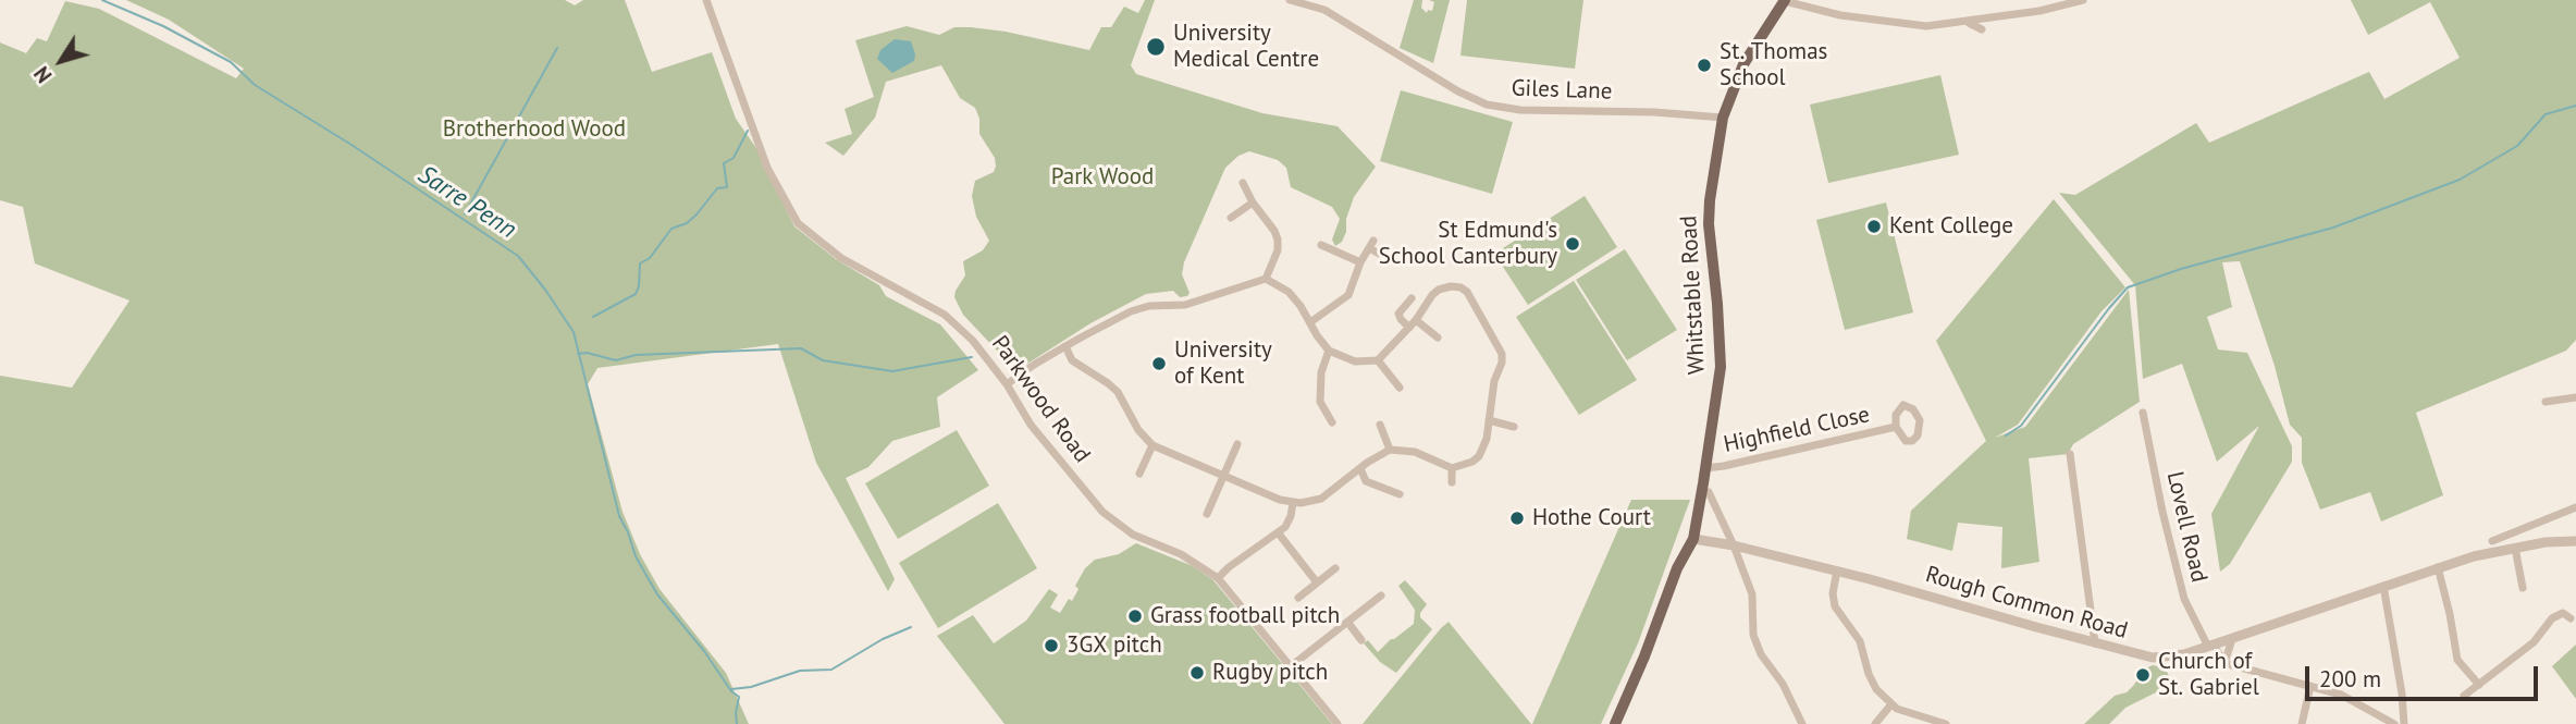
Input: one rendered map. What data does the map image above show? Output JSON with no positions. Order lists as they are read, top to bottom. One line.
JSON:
{"streets":{"main road":["Whitstable Road"],"street":["Giles Lane","Parkwood Road","Highfield Close","Lovell Road","Rough Common Road"]},"crossings":[["Giles Lane","Whitstable Road"],["Whitstable Road","Highfield Close"],["Whitstable Road","Rough Common Road"],["Lovell Road","Rough Common Road"]],"water":["Sarre Penn"],"parks":["Brotherhood Wood","Park Wood"],"places":["University Medical Centre","St. Thomas School","Kent College","St Edmund's School Canterbury","University of Kent","Hothe Court","Grass football pitch","3GX pitch","Rugby pitch","Church of St. Gabriel"],"scale_bar":"200 m","north":"bottom left"}
